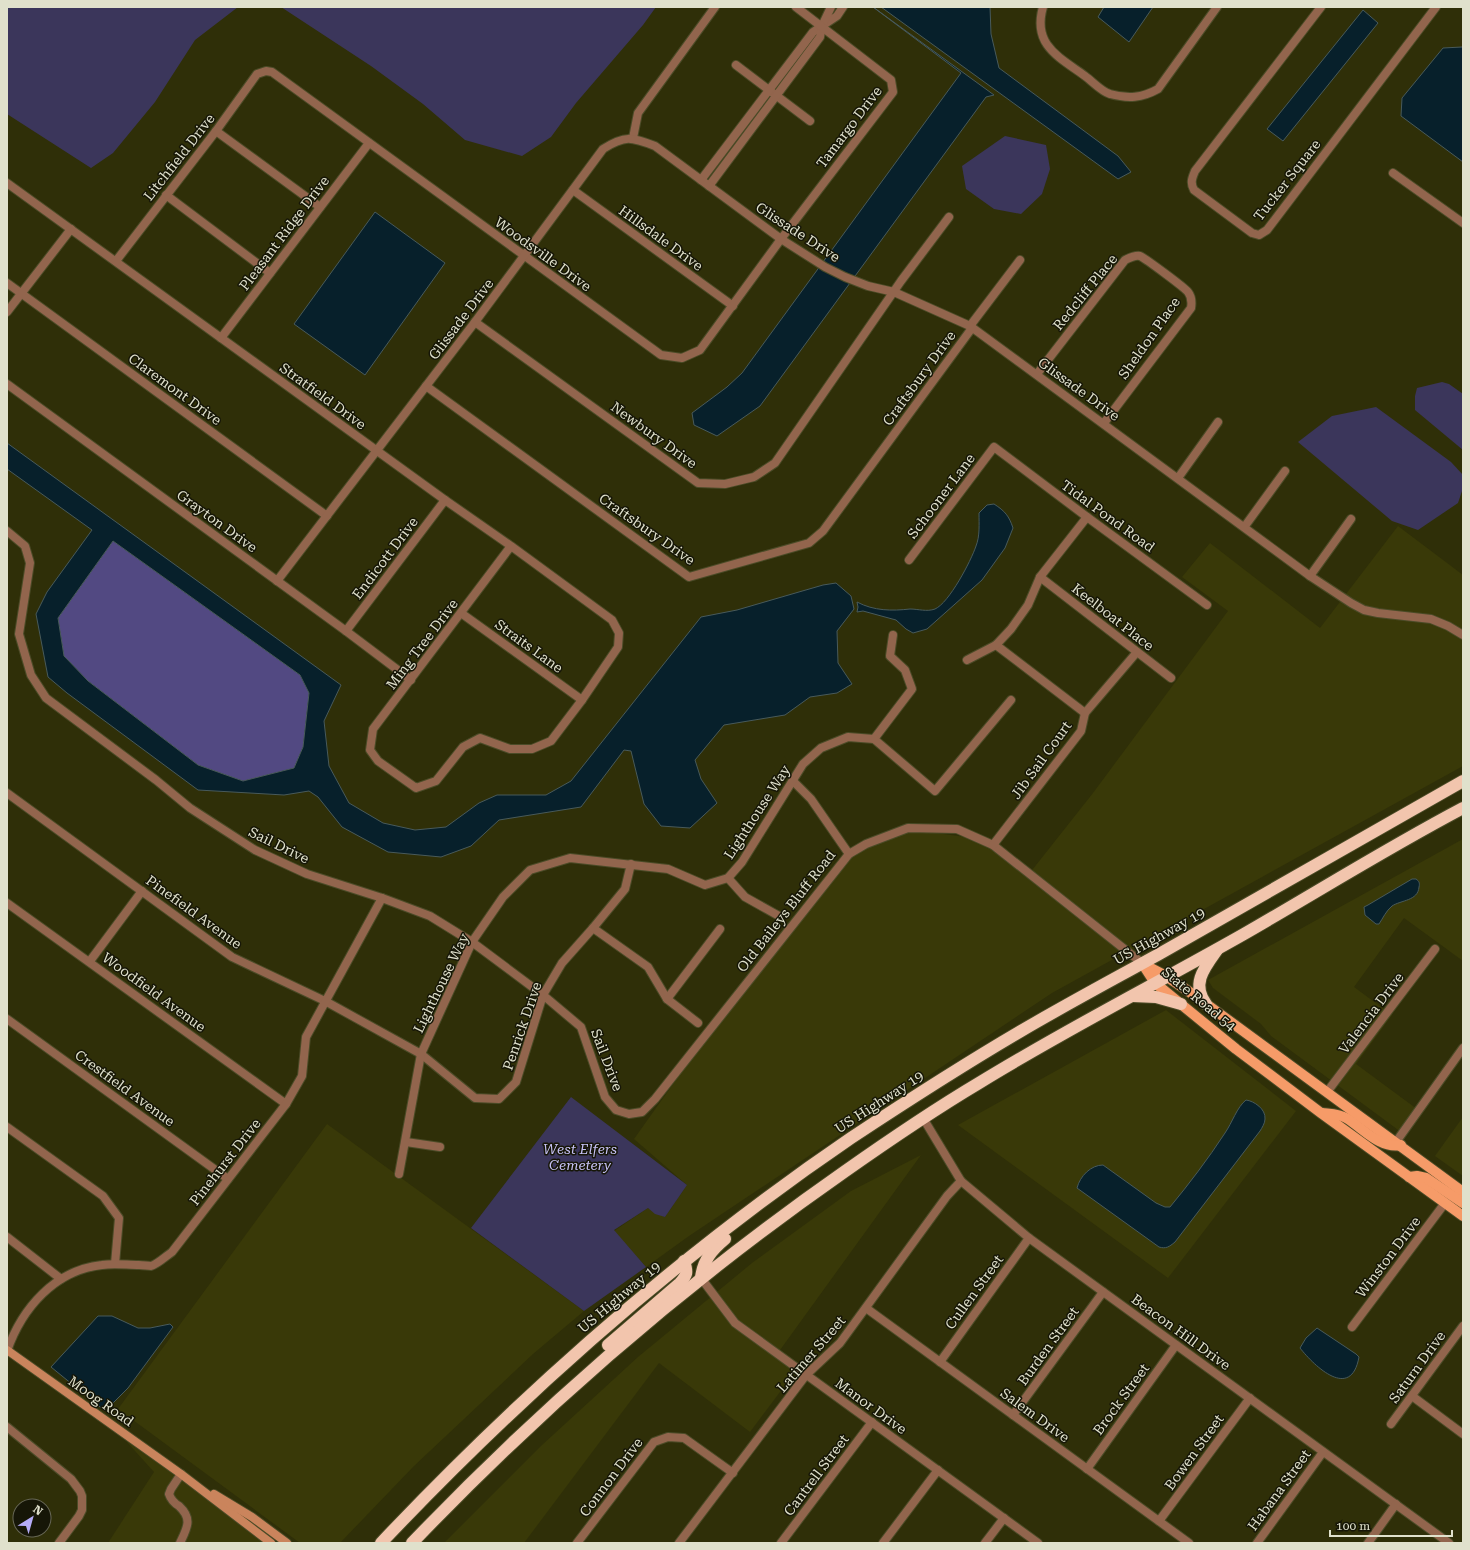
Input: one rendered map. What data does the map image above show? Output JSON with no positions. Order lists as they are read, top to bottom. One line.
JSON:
{"streets":{"highway":["US Highway 19"],"main road":["State Road 54"],"street":["Tamargo Drive","Litchfield Drive","Tucker Square","Glissade Drive","Pleasant Ridge Drive","Hillsdale Drive","Woodsville Drive","Redcliff Place","Sheldon Place","Craftsbury Drive","Claremont Drive","Stratfield Drive","Newbury Drive","Schooner Lane","Tidal Pond Road","Grayton Drive","Endicott Drive","Keelboat Place","Ming Tree Drive","Straits Lane","Jib Sail Court","Lighthouse Way","Sail Drive","Old Baileys Bluff Road","Pinefield Avenue","Woodfield Avenue","Valencia Drive","Penrick Drive","Crestfield Avenue","Pinehurst Drive","Winston Drive","Cullen Street","Beacon Hill Drive","Burden Street","Latimer Street","Saturn Drive","Brock Street","Moog Road","Manor Drive","Salem Drive","Bowen Street","Cantrell Street","Connon Drive","Habana Street"]},"crossings":[["Tamargo Drive","Glissade Drive"],["Tamargo Drive","Woodsville Drive"],["Litchfield Drive","Woodsville Drive"],["Litchfield Drive","Stratfield Drive"],["Glissade Drive","Hillsdale Drive"],["Glissade Drive","Woodsville Drive"],["Glissade Drive","Redcliff Place"],["Glissade Drive","Sheldon Place"],["Glissade Drive","Craftsbury Drive"],["Glissade Drive","Claremont Drive"],["Glissade Drive","Stratfield Drive"],["Glissade Drive","Newbury Drive"],["Glissade Drive","Grayton Drive"],["Pleasant Ridge Drive","Woodsville Drive"],["Pleasant Ridge Drive","Stratfield Drive"],["Hillsdale Drive","Woodsville Drive"],["Redcliff Place","Sheldon Place"],["Stratfield Drive","Endicott Drive"],["Stratfield Drive","Ming Tree Drive"],["Stratfield Drive","Straits Lane"],["Schooner Lane","Tidal Pond Road"],["Grayton Drive","Endicott Drive"],["Grayton Drive","Ming Tree Drive"],["Keelboat Place","Jib Sail Court"],["Ming Tree Drive","Straits Lane"],["Jib Sail Court","Old Baileys Bluff Road"],["Lighthouse Way","Sail Drive"],["Lighthouse Way","Pinefield Avenue"],["Lighthouse Way","Penrick Drive"],["Sail Drive","Old Baileys Bluff Road"],["Sail Drive","Penrick Drive"],["Sail Drive","Pinehurst Drive"],["Old Baileys Bluff Road","US Highway 19"],["Old Baileys Bluff Road","State Road 54"],["Pinefield Avenue","Penrick Drive"],["Pinefield Avenue","Pinehurst Drive"],["US Highway 19","State Road 54"],["Woodfield Avenue","Pinehurst Drive"],["State Road 54","Valencia Drive"],["State Road 54","Winston Drive"],["Crestfield Avenue","Pinehurst Drive"],["Pinehurst Drive","Moog Road"],["Cullen Street","Beacon Hill Drive"],["Cullen Street","Salem Drive"],["Beacon Hill Drive","Burden Street"],["Beacon Hill Drive","Latimer Street"],["Beacon Hill Drive","Brock Street"],["Beacon Hill Drive","Bowen Street"],["Beacon Hill Drive","Habana Street"],["Burden Street","Salem Drive"],["Latimer Street","Manor Drive"],["Latimer Street","Salem Drive"],["Latimer Street","Connon Drive"],["Brock Street","Salem Drive"],["Manor Drive","Cantrell Street"],["Salem Drive","Bowen Street"]],"parks":["West Elfers Cemetery"],"scale_bar":"100 m","north":"top right"}
